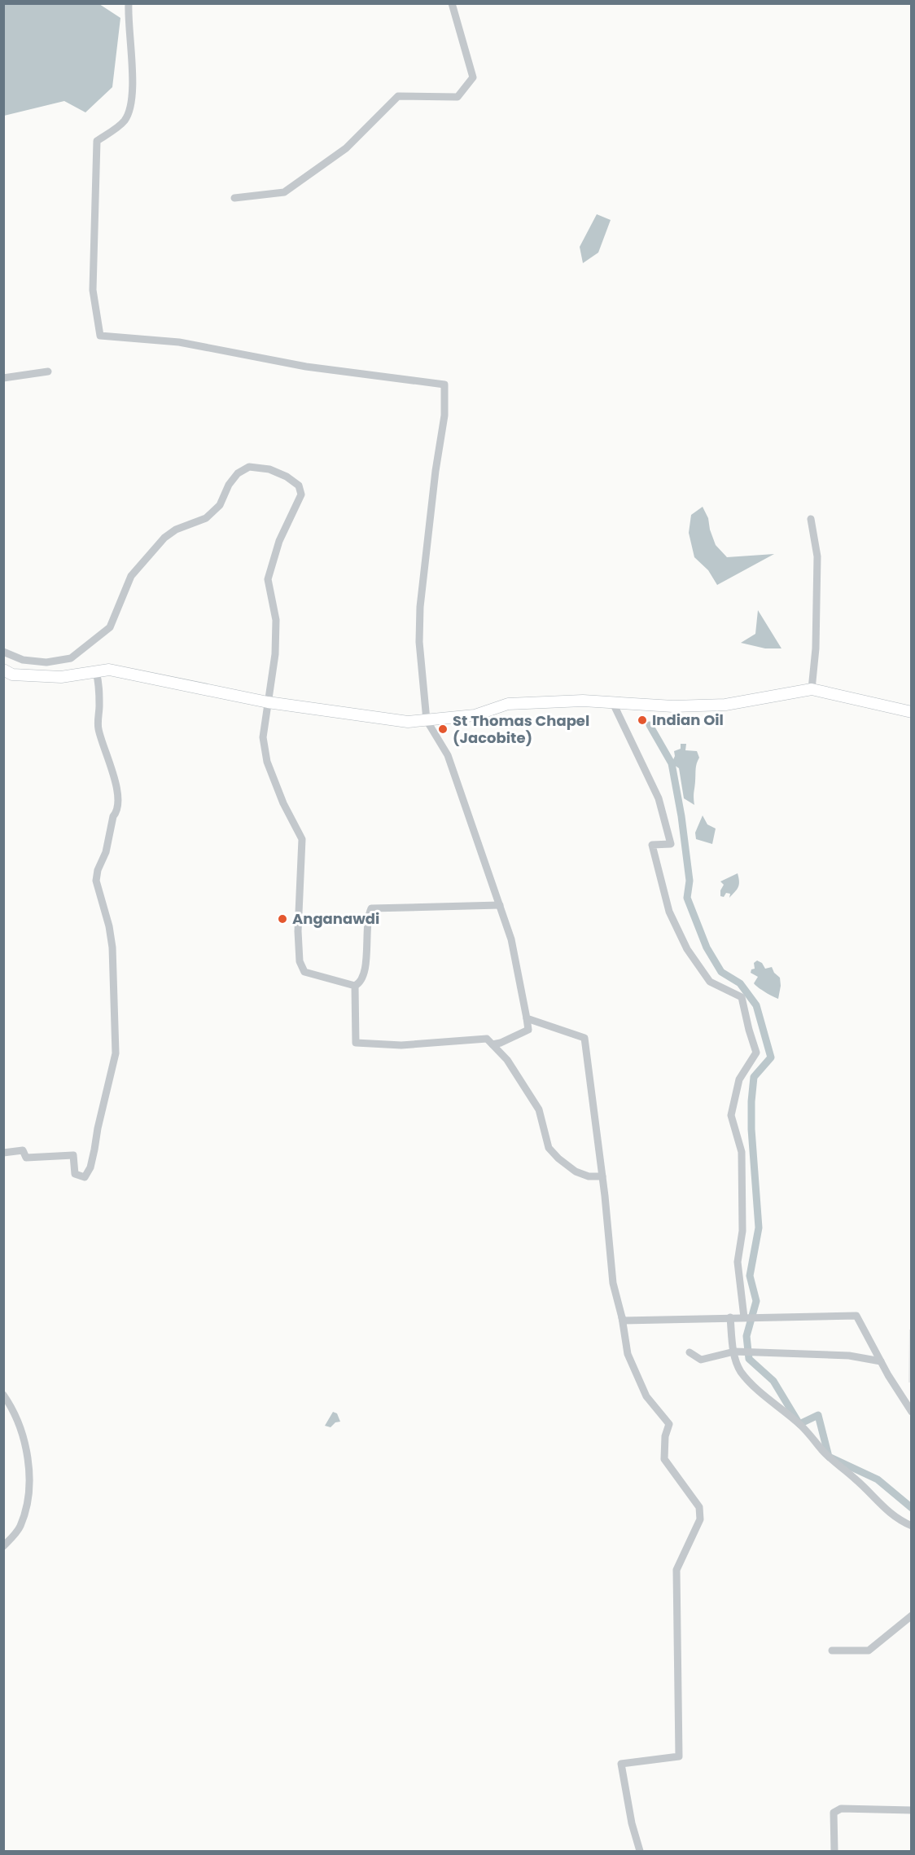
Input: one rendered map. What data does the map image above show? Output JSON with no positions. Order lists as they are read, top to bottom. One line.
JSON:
{"places":["Indian Oil","St Thomas Chapel (Jacobite)","Anganawdi"]}
